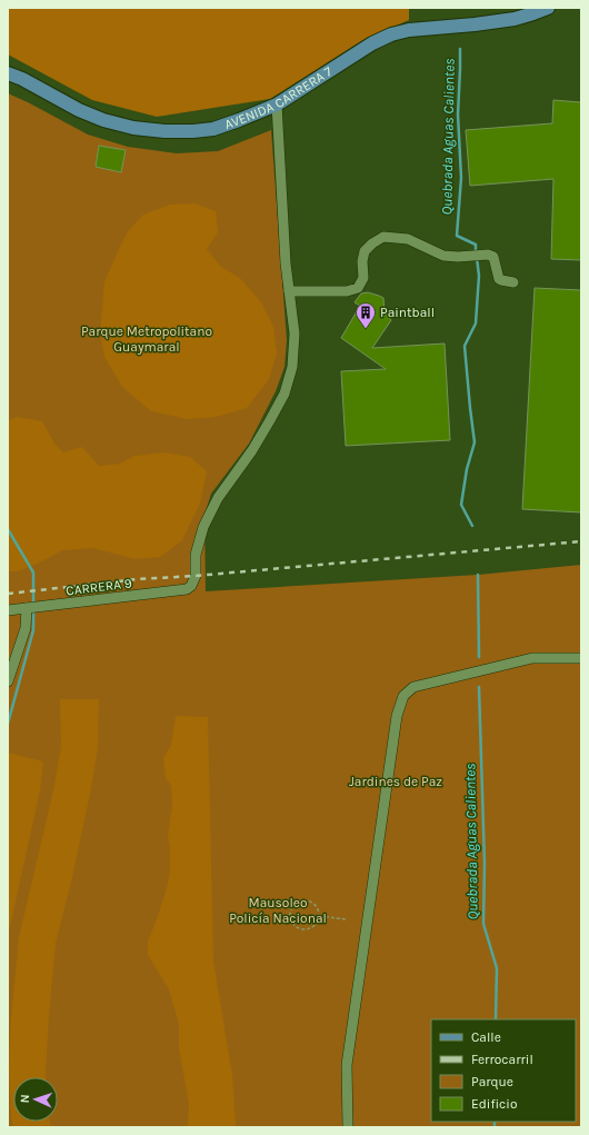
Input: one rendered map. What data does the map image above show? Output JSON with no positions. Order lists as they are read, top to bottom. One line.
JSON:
{"streets":{"main road":["AVENIDA CARRERA 7"],"street":["CARRERA 9"]},"water":["Quebrada Aguas Calientes"],"parks":["Parque Metropolitano Guaymaral","Jardines de Paz","Mausoleo Policía Nacional"],"places":{"building":["Paintball"]},"legend":["Calle","Ferrocarril","Parque","Edificio"],"north":"left"}
